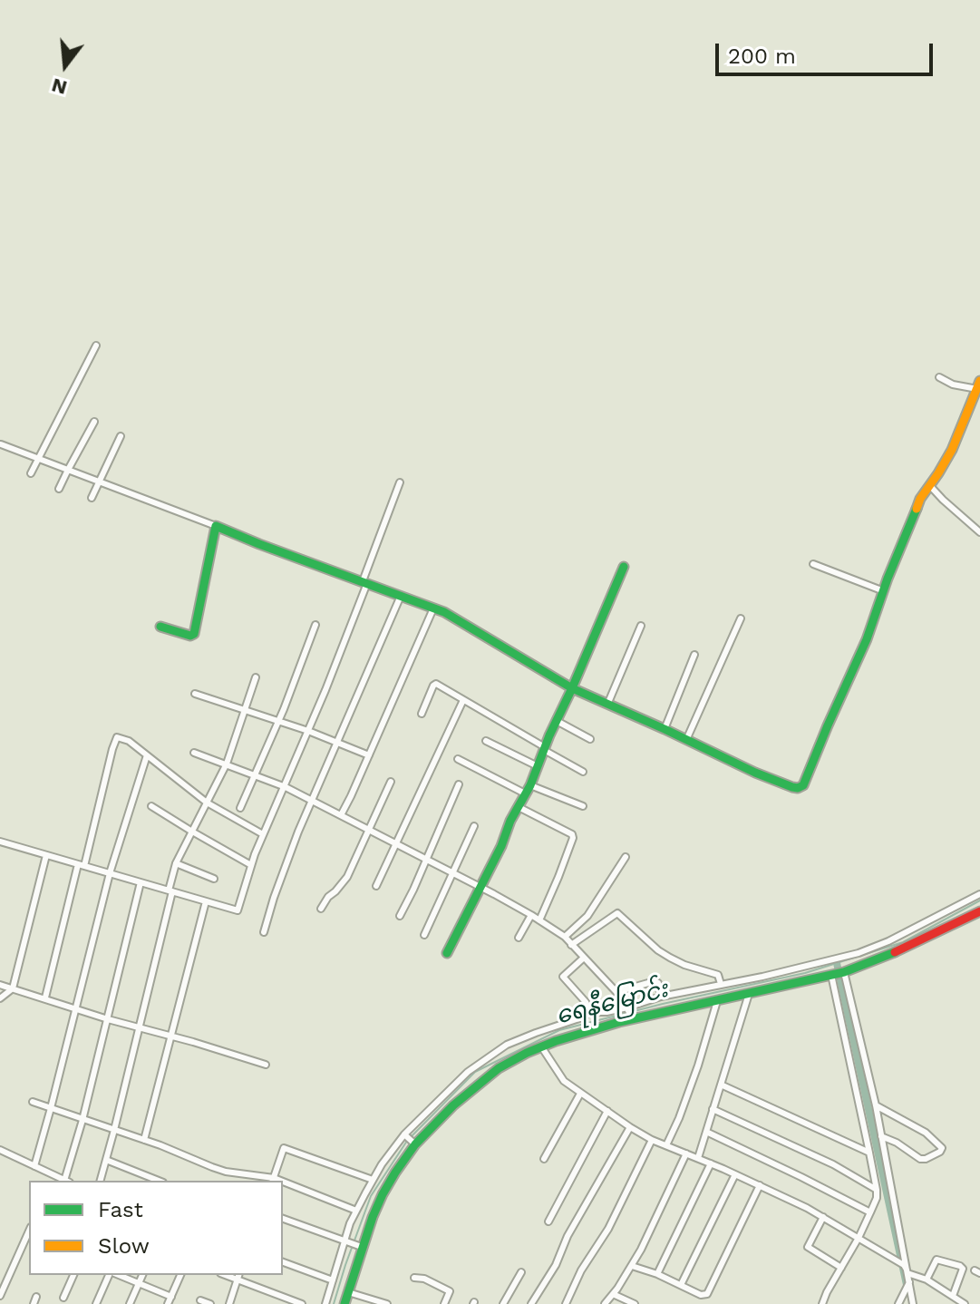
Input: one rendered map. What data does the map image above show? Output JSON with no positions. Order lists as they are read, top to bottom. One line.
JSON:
{"water":["ရေနီမြောင်း"],"legend":["Fast","Slow"],"scale_bar":"200 m","north":"bottom"}
